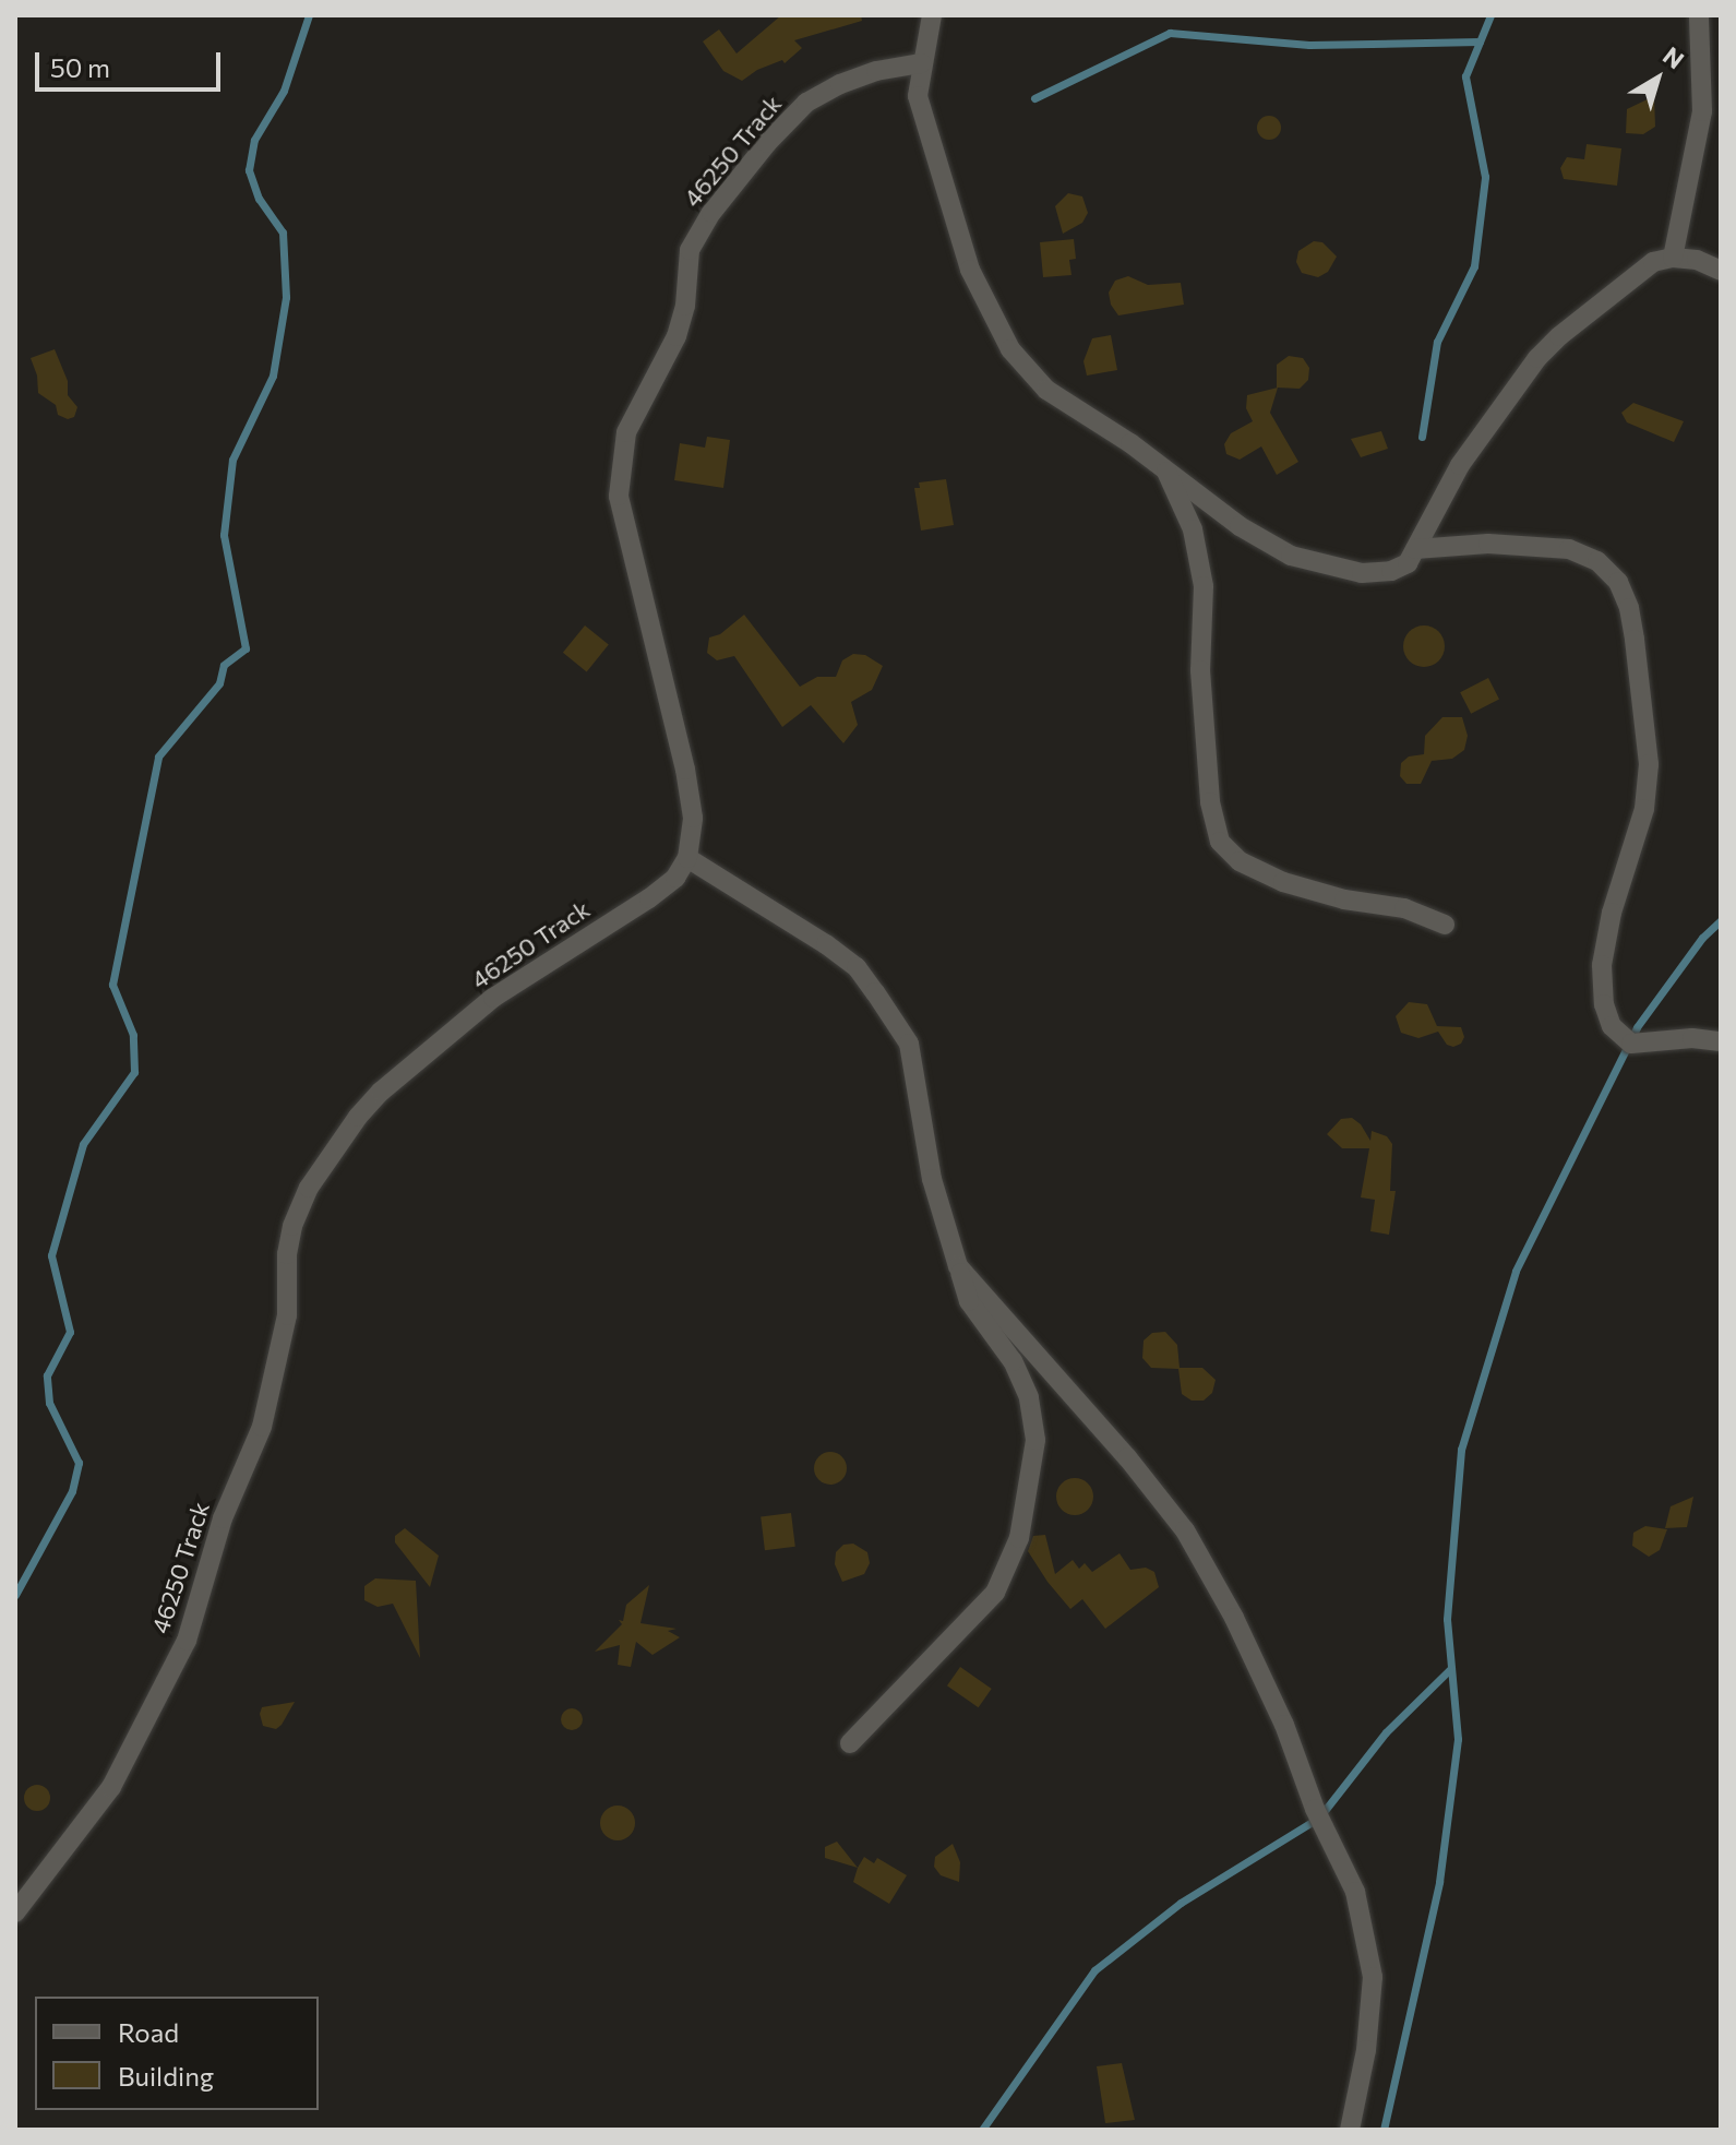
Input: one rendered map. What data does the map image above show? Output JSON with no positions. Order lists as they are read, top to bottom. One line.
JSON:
{"streets":{"street":["46250 Track"]},"legend":["Road","Building"],"scale_bar":"50 m","north":"top right"}
